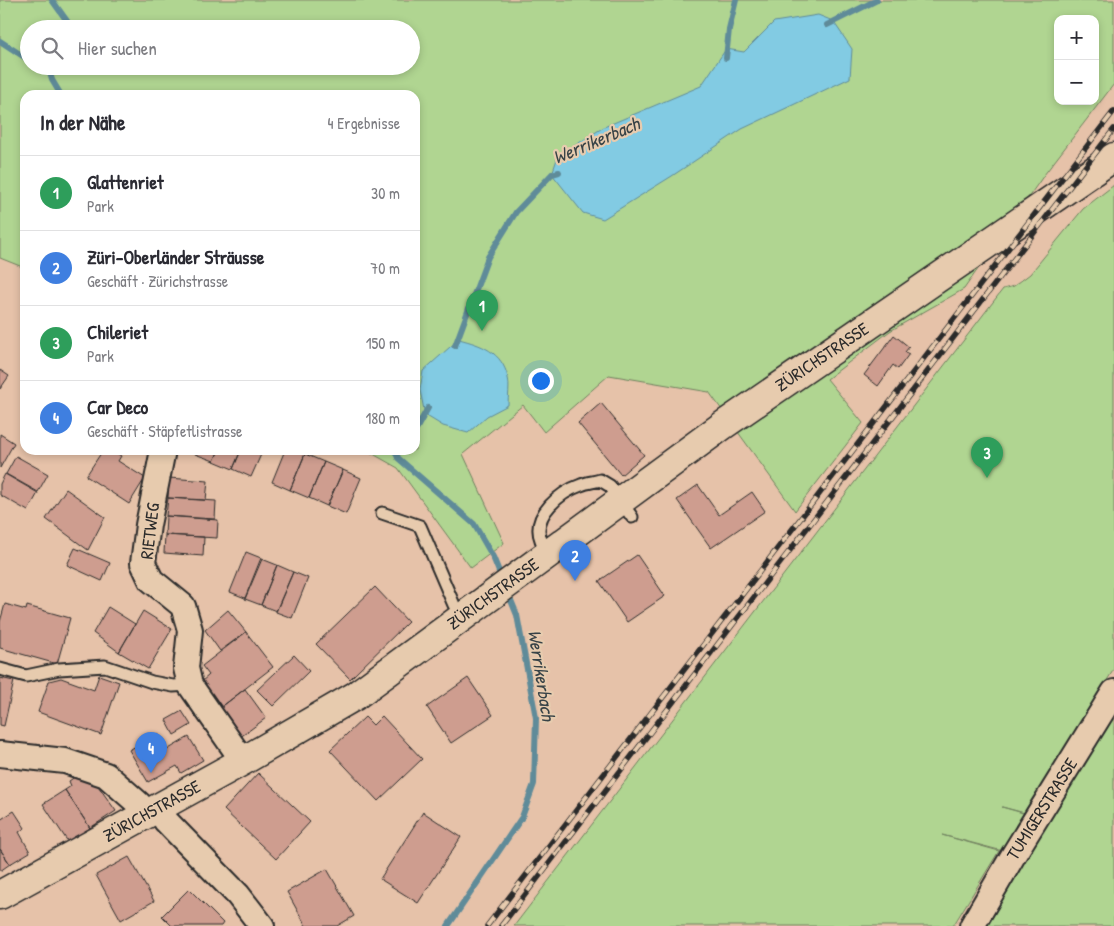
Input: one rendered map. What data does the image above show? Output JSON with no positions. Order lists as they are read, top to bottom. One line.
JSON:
{"streets":{"main road":["ZÜRICHSTRASSE"],"street":["RIETWEG","TUMIGERSTRASSE"]},"crossings":[["ZÜRICHSTRASSE","RIETWEG"]],"water":["Werrikerbach"],"page":{"map_buttons":["+","−"],"search":"Hier suchen","heading":["In der Nähe","4 Ergebnisse"],"list":[{"mark":"1","name":"Glattenriet","note":"Park","value":"30 m"},{"mark":"2","name":"Züri-Oberländer Sträusse","note":"Geschäft · Zürichstrasse","value":"70 m"},{"mark":"3","name":"Chileriet","note":"Park","value":"150 m"},{"mark":"4","name":"Car Deco","note":"Geschäft · Stäpfetlistrasse","value":"180 m"}],"pins":["1","3","2","4"]}}
